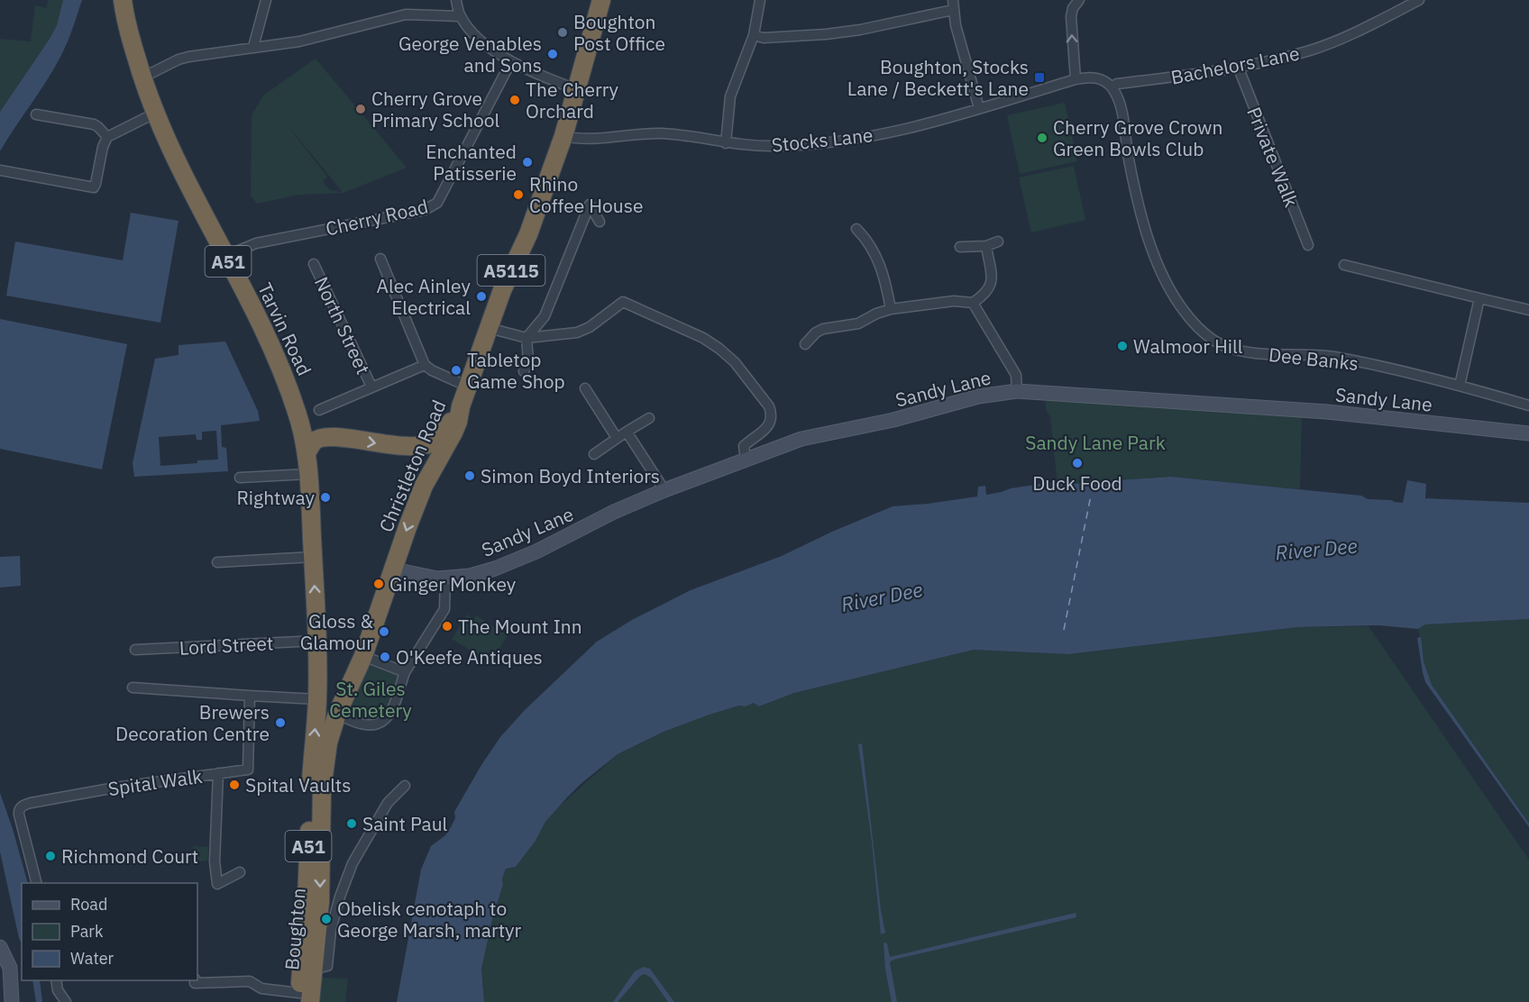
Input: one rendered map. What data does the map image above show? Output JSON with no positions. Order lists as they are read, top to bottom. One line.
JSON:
{"streets":{"highway":["A51","A5115","Tarvin Road","Christleton Road","Boughton"],"main road":["Sandy Lane"],"street":["Bachelors Lane","Stocks Lane","Private Walk","Cherry Road","North Street","Dee Banks","Lord Street","Spital Walk"]},"crossings":[["Bachelors Lane","Private Walk"],["Bachelors Lane","Dee Banks"],["Stocks Lane","Christleton Road"],["Cherry Road","Tarvin Road"],["A51","A5115"],["A51","Christleton Road"],["A5115","Christleton Road"],["Tarvin Road","Lord Street"],["Tarvin Road","Boughton"],["Sandy Lane","Christleton Road"],["Christleton Road","Boughton"]],"water":["River Dee"],"parks":["Sandy Lane Park","St. Giles Cemetery"],"places":{"other":["Boughton Post Office","George Venables and Sons","The Cherry Orchard","Cherry Grove Primary School","Cherry Grove Crown Green Bowls Club","Enchanted Patisserie","Rhino Coffee House","Alec Ainley Electrical","Walmoor Hill","Tabletop Game Shop","Duck Food","Simon Boyd Interiors","Rightway","Ginger Monkey","The Mount Inn","Gloss & Glamour","O'Keefe Antiques","Brewers Decoration Centre","Spital Vaults","Saint Paul","Richmond Court","Obelisk cenotaph to George Marsh, martyr"],"transit":["Boughton, Stocks Lane / Beckett's Lane"]},"legend":["Road","Park","Water"]}
